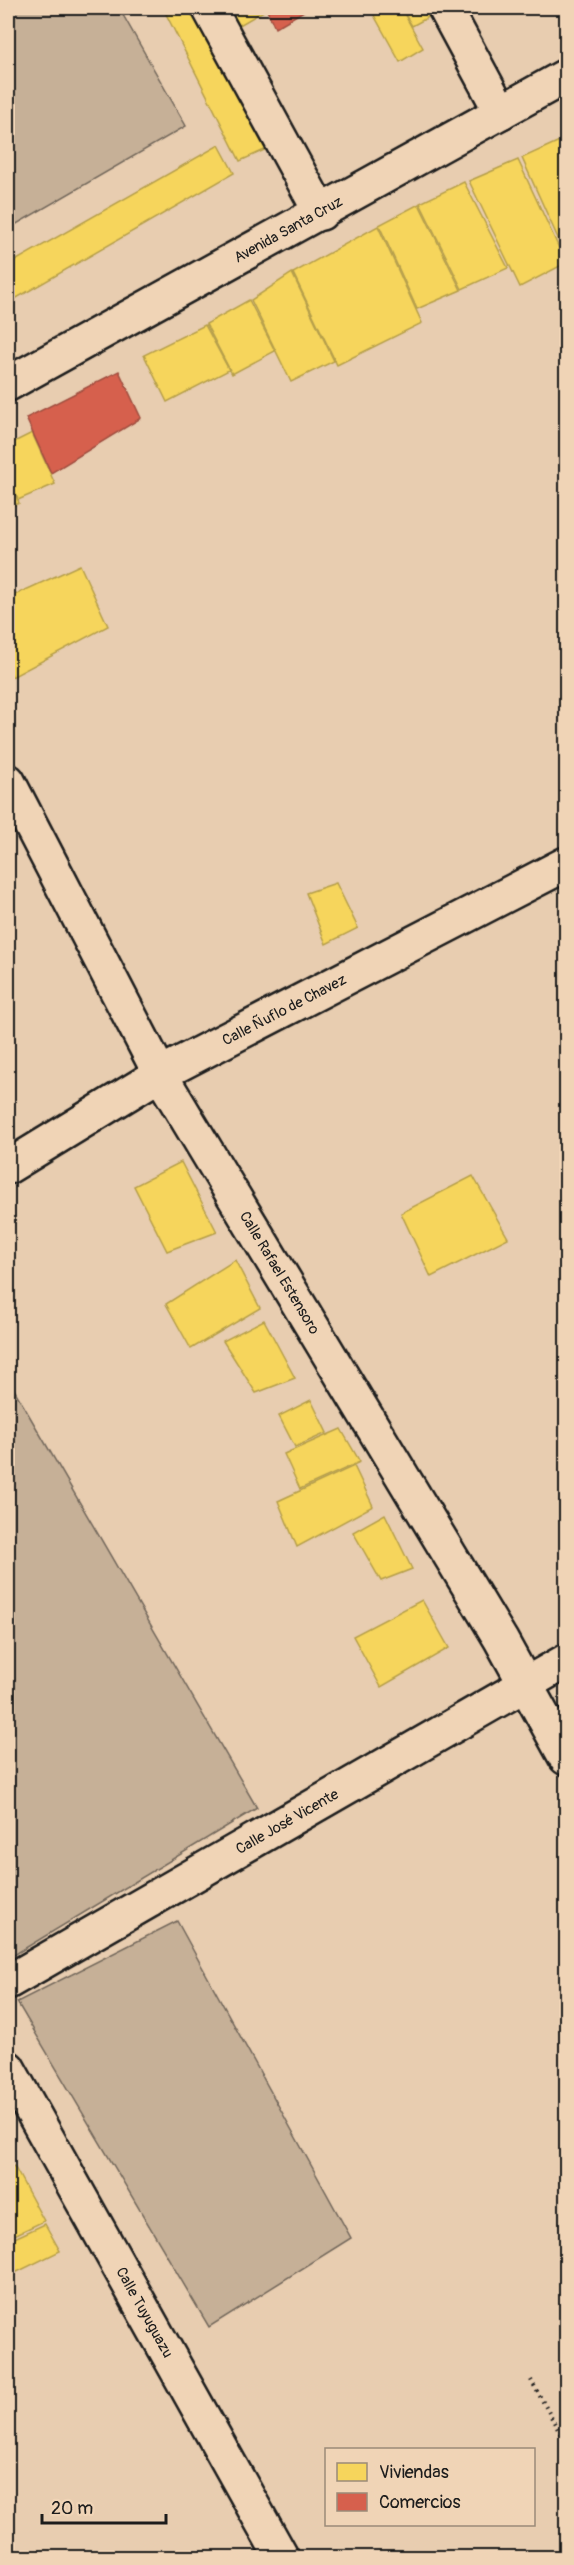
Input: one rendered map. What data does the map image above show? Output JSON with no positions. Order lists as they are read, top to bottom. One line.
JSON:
{"streets":{"street":["Avenida Santa Cruz","Calle Ñuflo de Chavez","Calle Rafael Estensoro","Calle José Vicente","Calle Tuyuguazu"]},"crossings":[["Calle Ñuflo de Chavez","Calle Rafael Estensoro"],["Calle Rafael Estensoro","Calle José Vicente"]],"legend":["Viviendas","Comercios"],"scale_bar":"20 m"}
